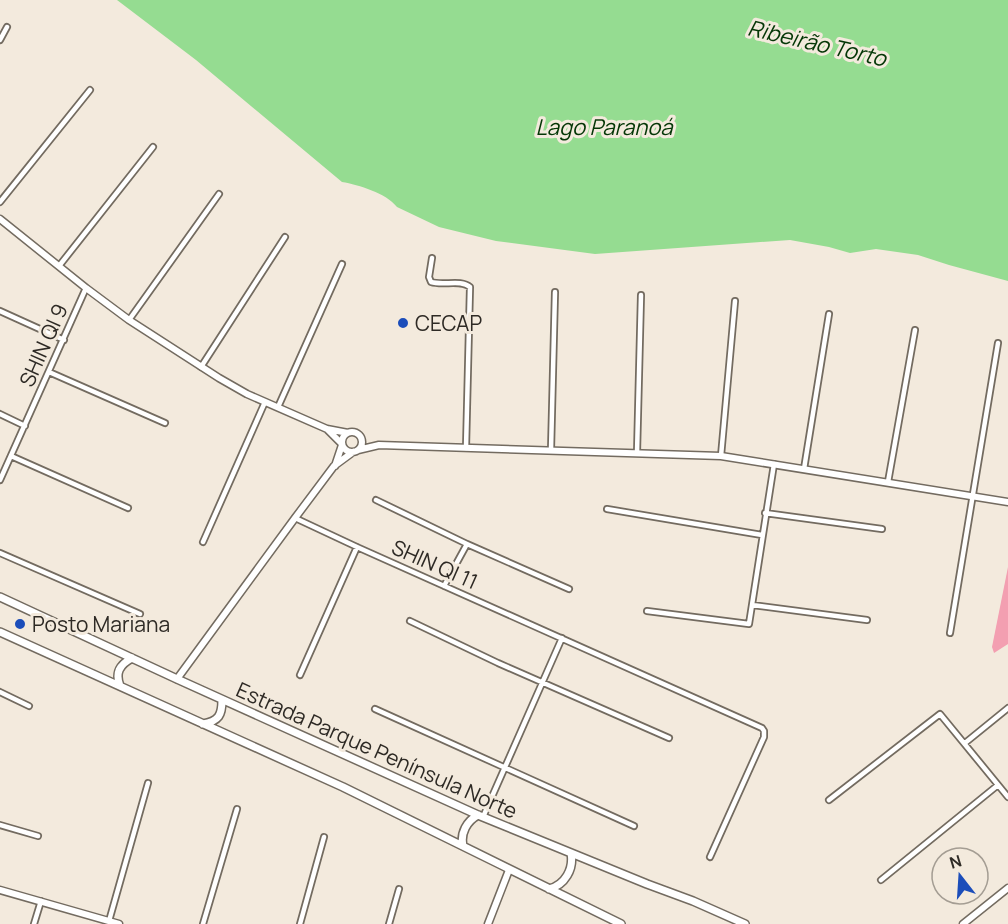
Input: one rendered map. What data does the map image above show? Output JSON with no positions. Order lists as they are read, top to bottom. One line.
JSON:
{"streets":{"main road":["Estrada Parque Península Norte"],"street":["SHIN QI 9","SHIN QI 11"]},"water":["Ribeirão Torto","Lago Paranoá"],"places":["CECAP","Posto Mariana"],"north":"top"}
